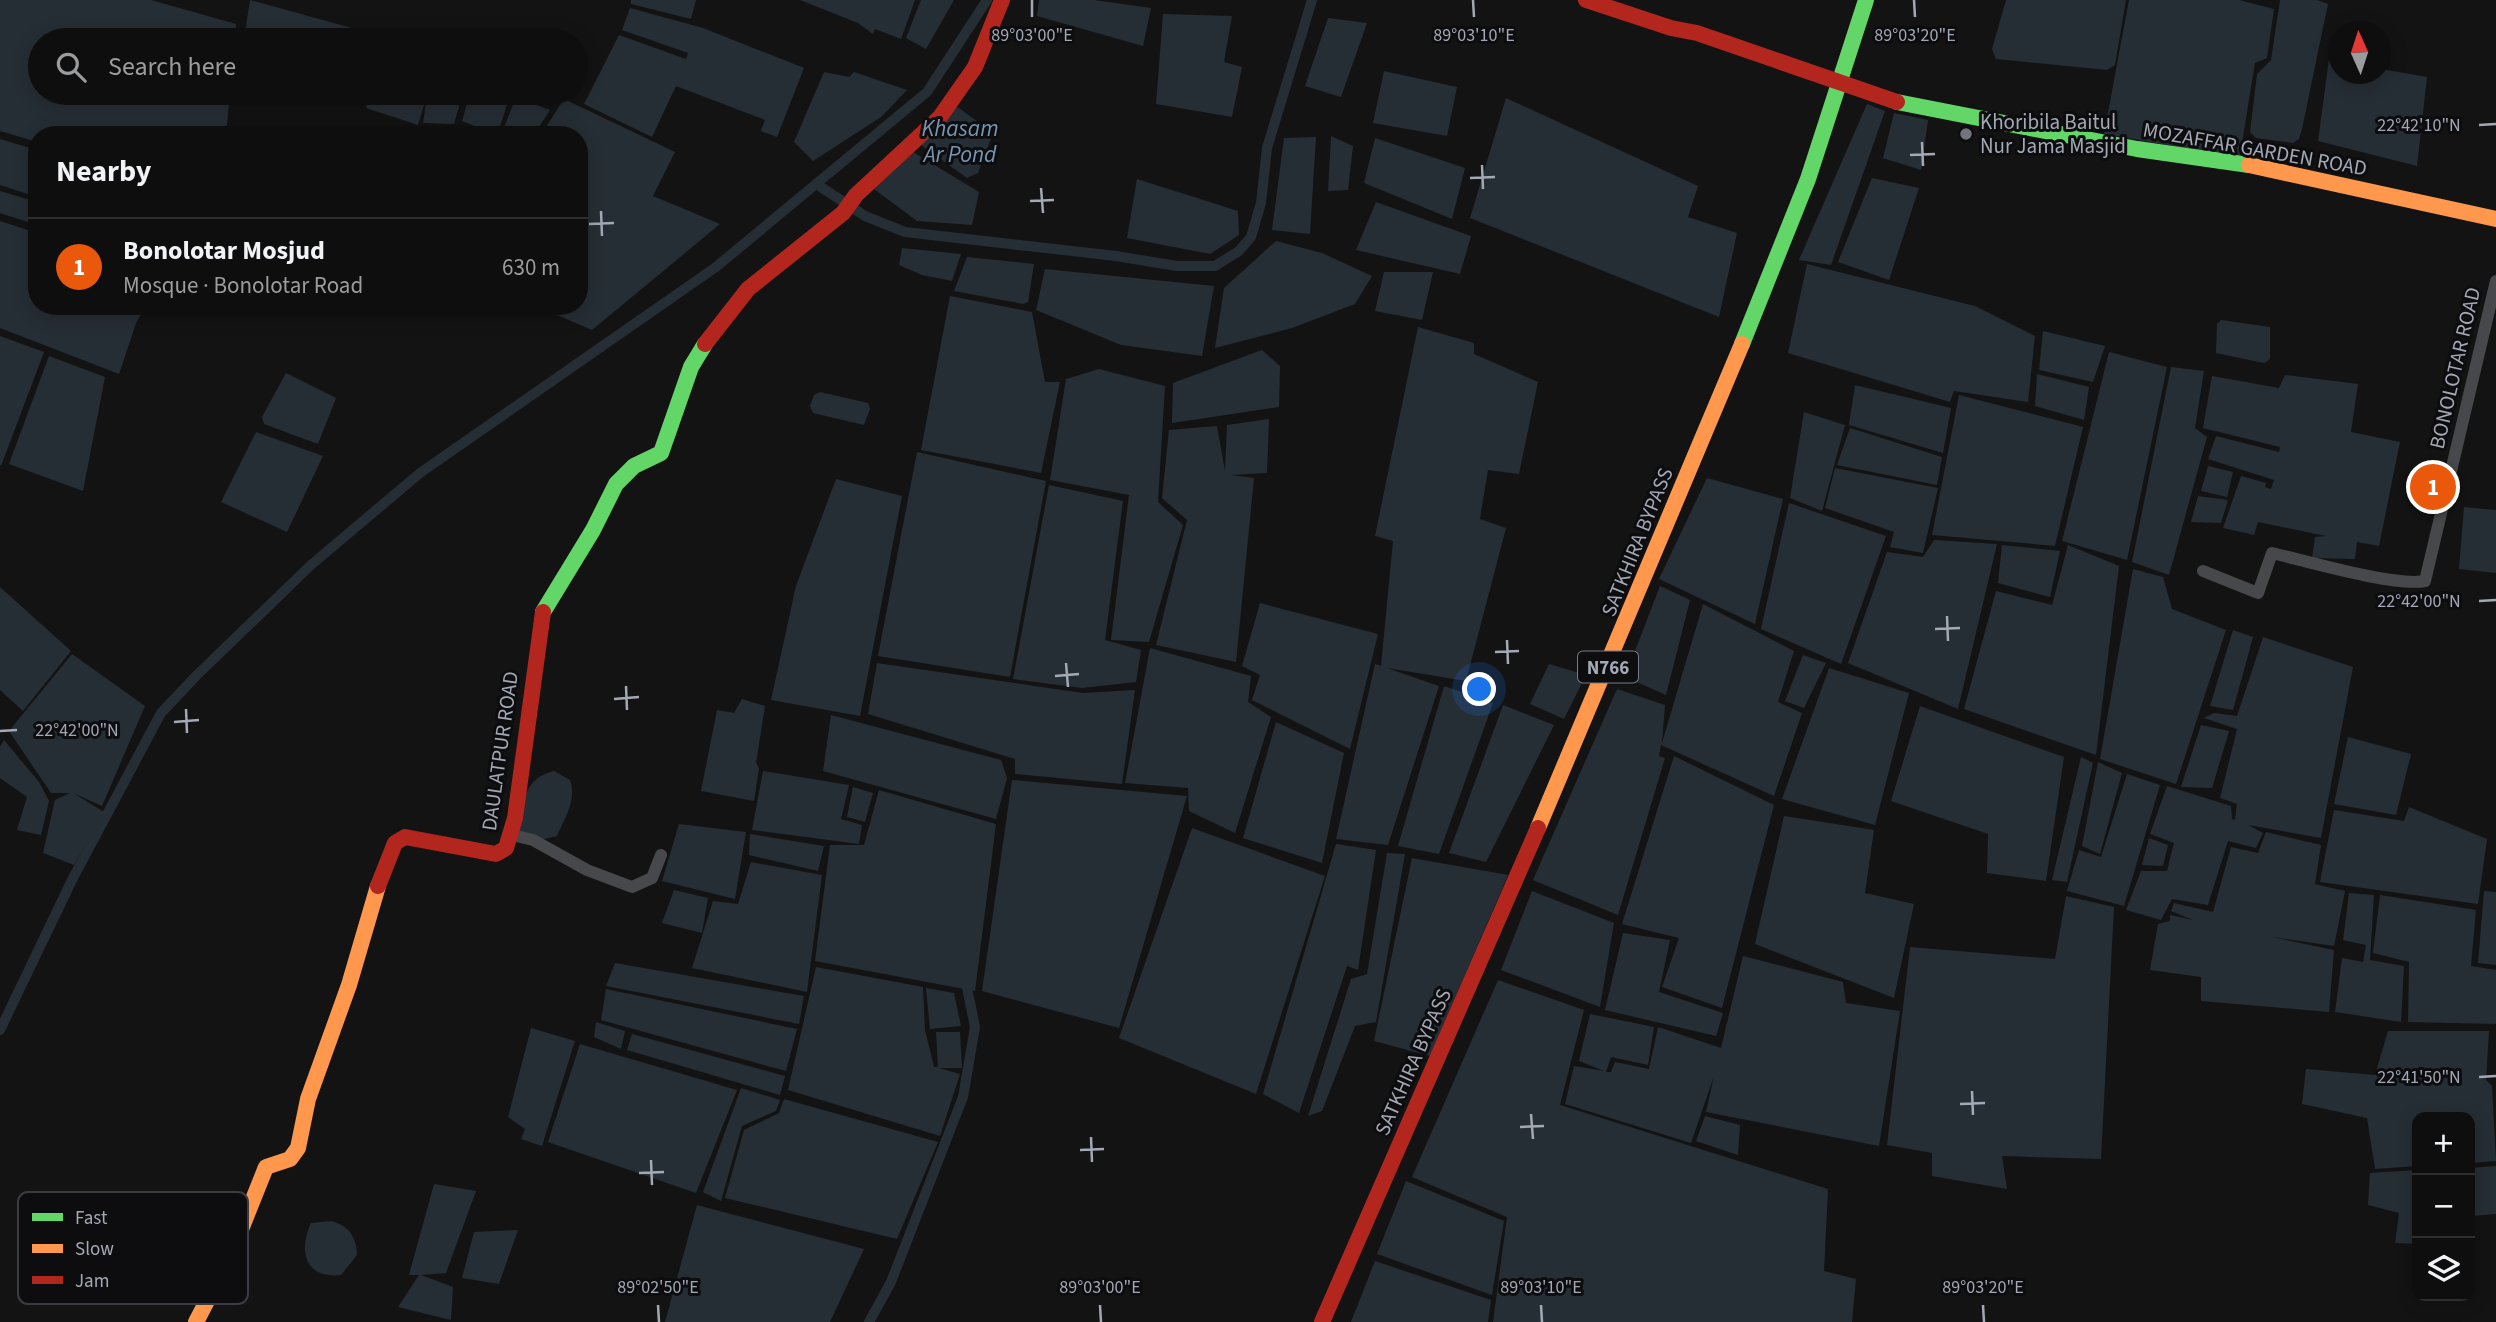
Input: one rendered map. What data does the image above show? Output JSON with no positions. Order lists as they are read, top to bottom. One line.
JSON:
{"streets":{"main road":["MOZAFFAR GARDEN ROAD","SATKHIRA BYPASS","N766","DAULATPUR ROAD"],"street":["BONOLOTAR ROAD"]},"crossings":[["MOZAFFAR GARDEN ROAD","SATKHIRA BYPASS"]],"water":["Khasam Ar Pond"],"places":["Khoribila Baitul Nur Jama Masjid"],"legend":["Fast","Slow","Jam"],"north":"top","page":{"search":"Search here","heading":"Nearby","list":[{"mark":"1","name":"Bonolotar Mosjud","note":"Mosque · Bonolotar Road","value":"630 m"}],"pins":"1","map_buttons":["+","−"]},"coordinates":["89°03'00\"E","89°03'10\"E","89°03'20\"E","22°42'10\"N","22°42'00\"N","22°41'50\"N","89°02'50\"E"]}
